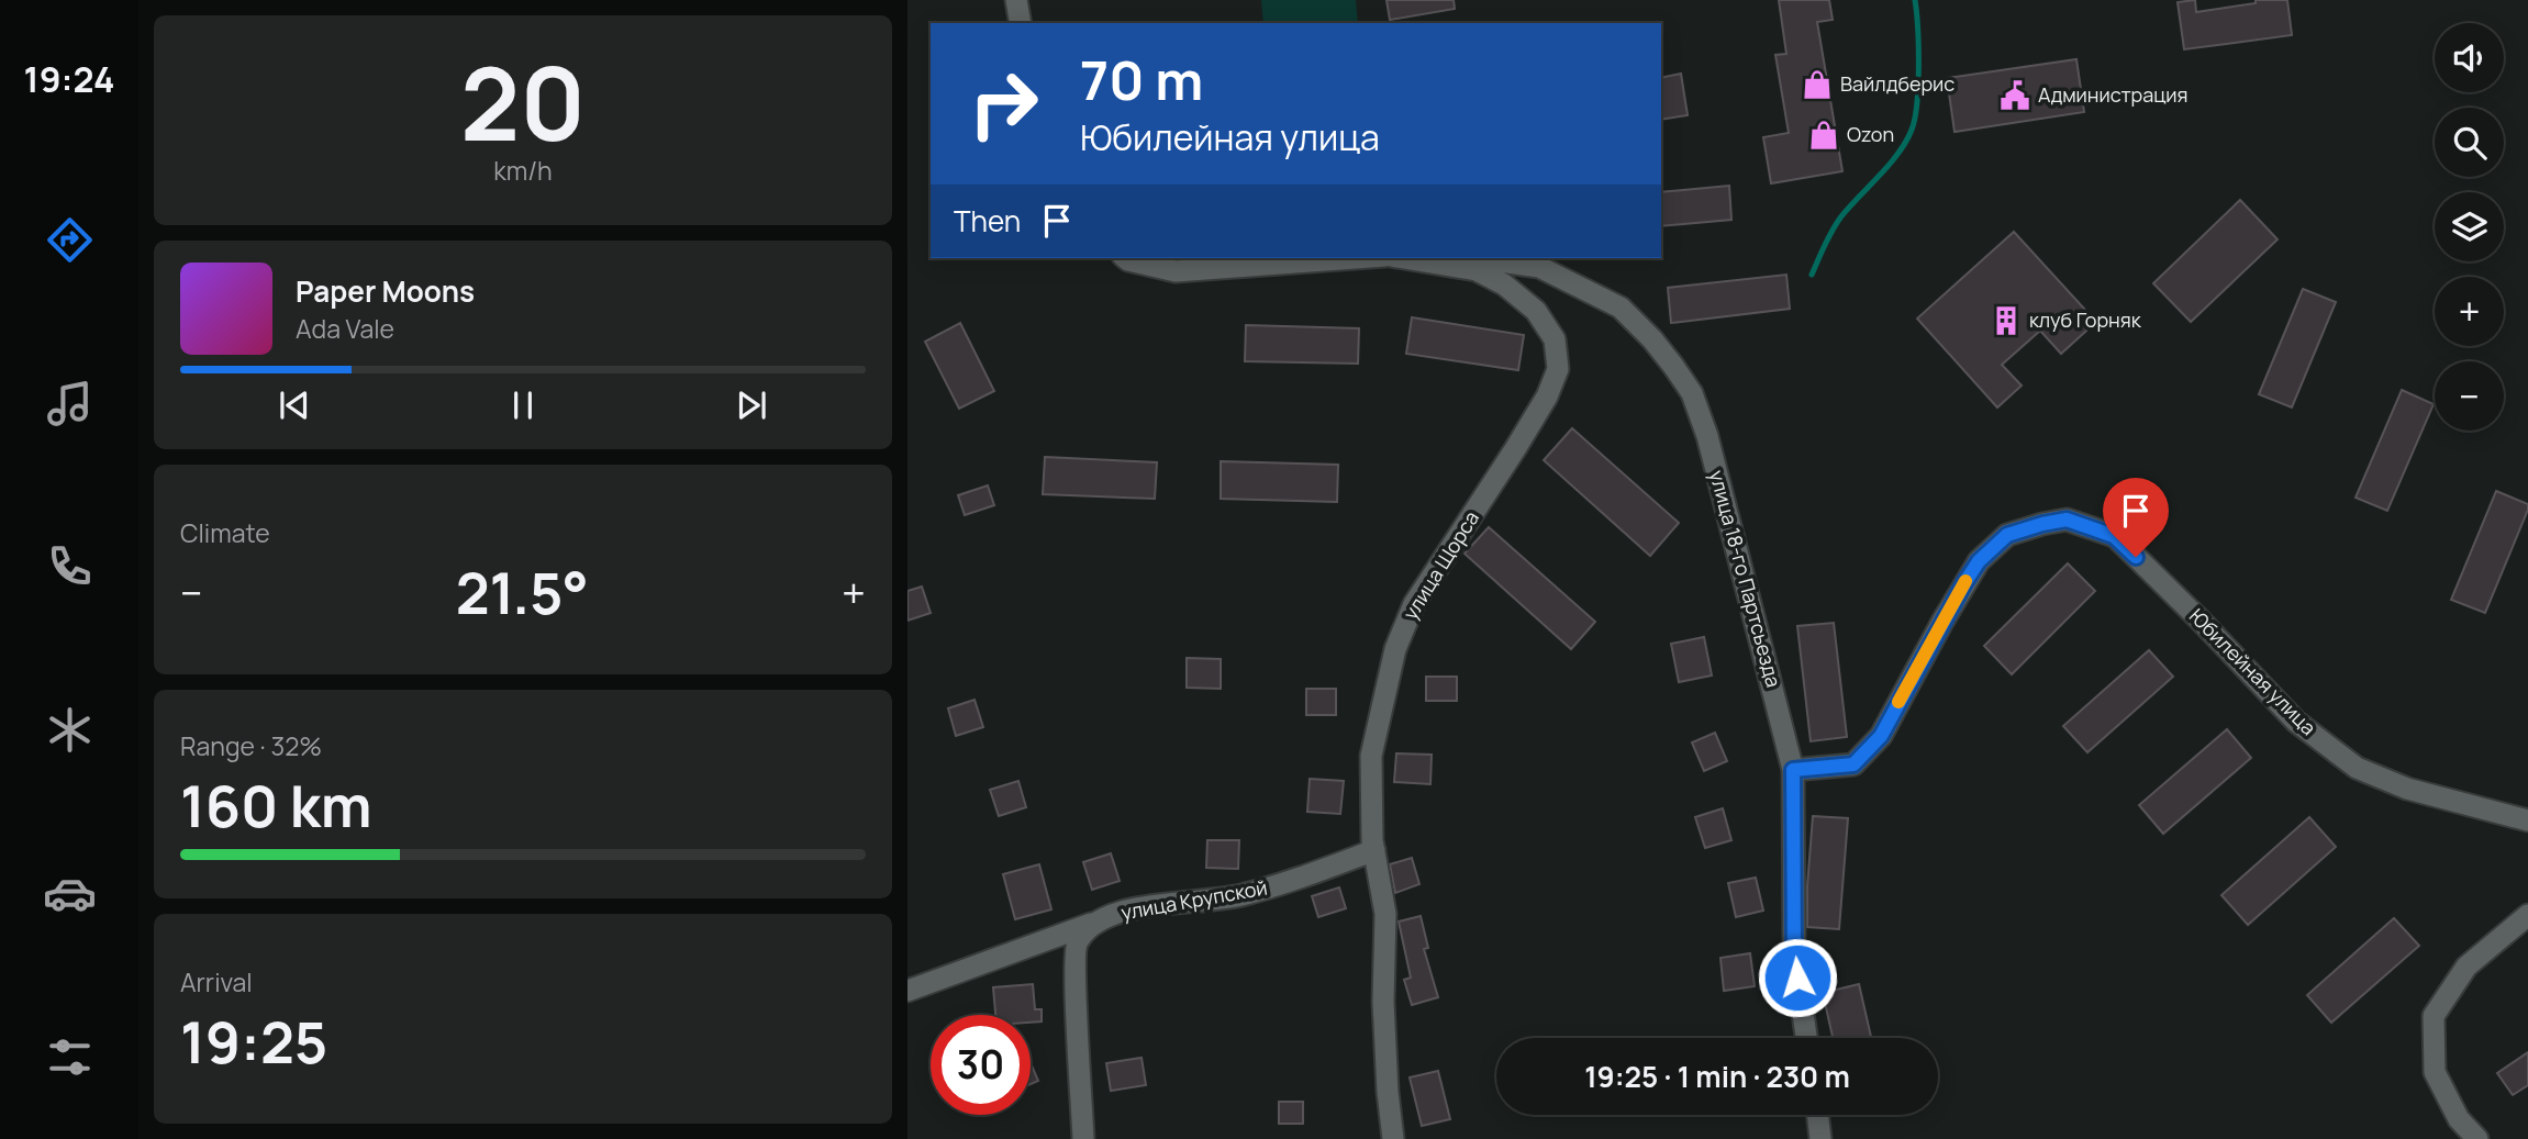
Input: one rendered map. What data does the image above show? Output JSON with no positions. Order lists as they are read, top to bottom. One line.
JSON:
{"streets":{"street":["улица Щорса","улица 18-го Партсьезда","Юбилейная улица","улица Крупской"]},"crossings":[["улица Щорса","улица Крупской"],["улица 18-го Партсьезда","Юбилейная улица"]],"places":{"shop":["Вайлдберис","Ozon"],"public building":["Администрация"],"building":["клуб Горняк"]},"page":{"tabs":"19:24","tile":[["20","km/h"],"Climate",["Range · 32%","160 km"],["Arrival","19:25"]],"map_buttons":["+","−"],"turn":["70 m","Юбилейная улица"],"then":"Then","song":["Paper Moons","Ada Vale"],"heat":["−","21.5°","+"],"limit":"30","trip":"19:25 · 1 min · 230 m"}}
